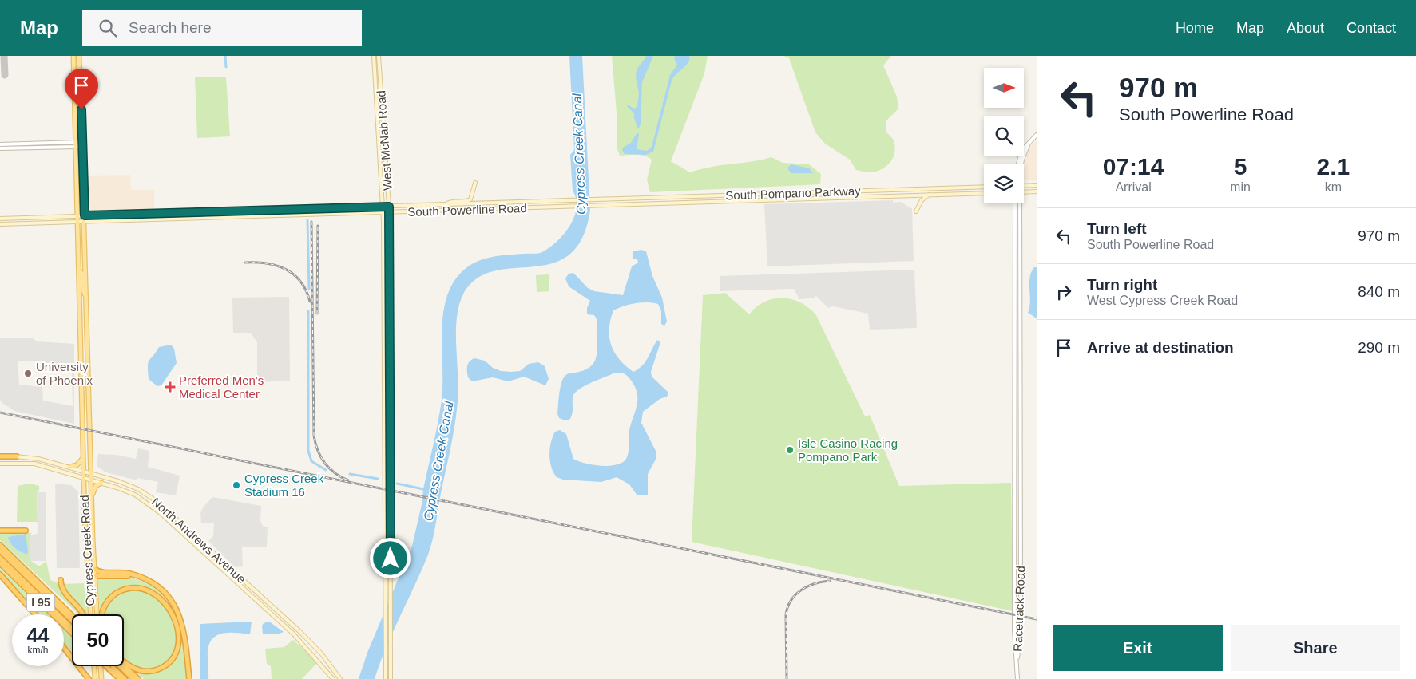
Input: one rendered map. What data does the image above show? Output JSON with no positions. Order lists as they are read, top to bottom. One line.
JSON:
{"streets":{"highway":["I 95"],"main road":["West McNab Road","South Pompano Parkway","South Powerline Road","North Andrews Avenue","Cypress Creek Road"],"street":["Racetrack Road"]},"crossings":[["West McNab Road","South Powerline Road"],["South Pompano Parkway","South Powerline Road"],["North Andrews Avenue","Cypress Creek Road"]],"water":["Cypress Creek Canal"],"places":{"other":["University of Phoenix","Isle Casino Racing Pompano Park","Cypress Creek Stadium 16"],"health":["Preferred Men's Medical Center"]},"north":"right","page":{"header":"Map","search":"Search here","nav":["Home","Map","About","Contact"],"turn":["970 m","South Powerline Road"],"eta":["07:14","Arrival","5","min","2.1","km"],"list":[{"name":"Turn left","note":"South Powerline Road","value":"970 m"},{"name":"Turn right","note":"West Cypress Creek Road","value":"840 m"},{"name":"Arrive at destination","value":"290 m"}],"speed":"44 km/h","limit":"50","buttons":["Exit","Share"]}}
